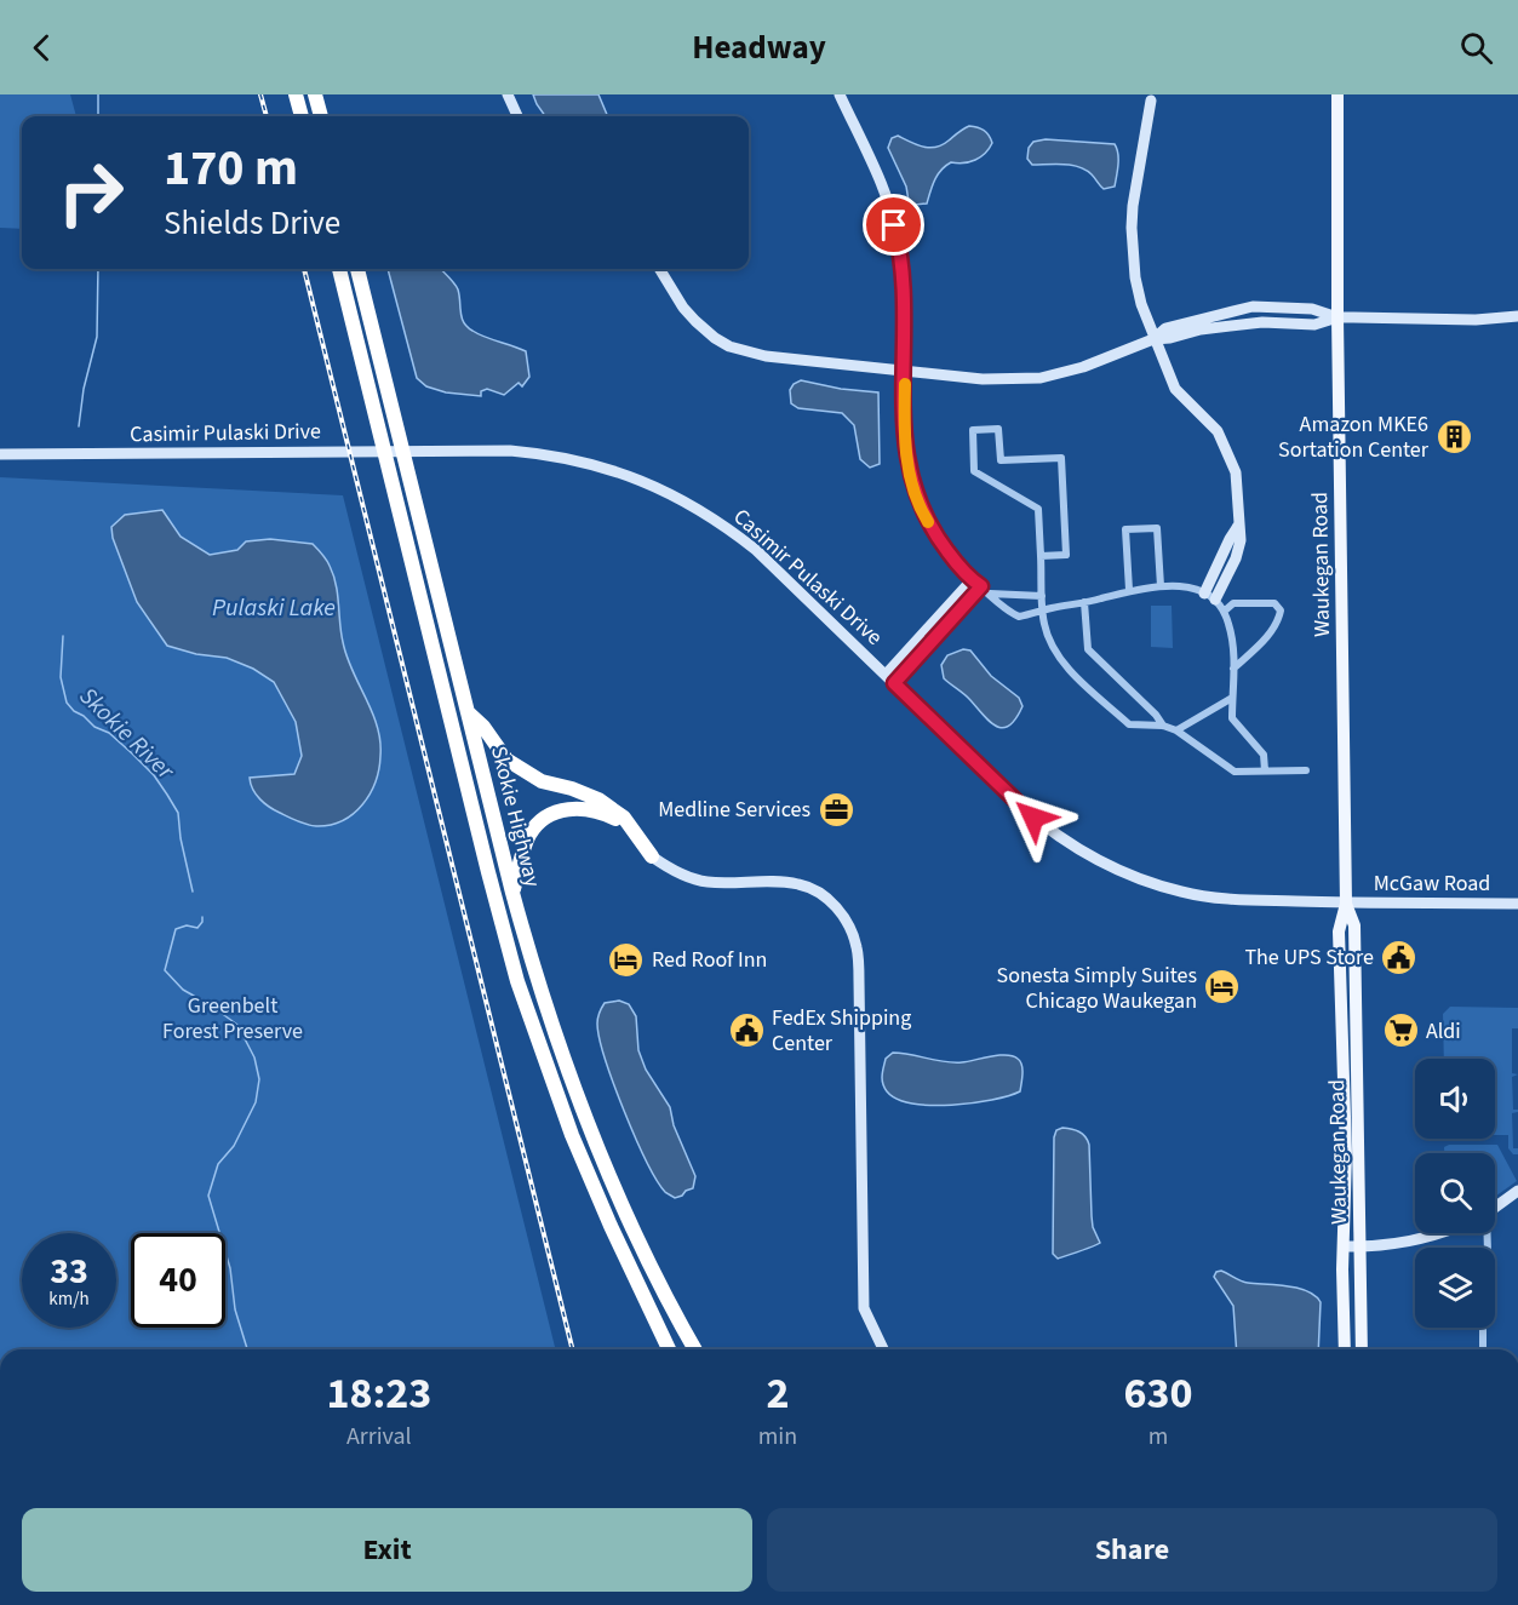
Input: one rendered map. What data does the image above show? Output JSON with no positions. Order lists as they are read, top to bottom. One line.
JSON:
{"streets":{"highway":["Skokie Highway"],"main road":["Waukegan Road"],"street":["Casimir Pulaski Drive","McGaw Road"]},"crossings":[["Casimir Pulaski Drive","Waukegan Road"],["Casimir Pulaski Drive","McGaw Road"],["Waukegan Road","McGaw Road"]],"water":["Pulaski Lake","Skokie River"],"parks":["Greenbelt Forest Preserve"],"places":{"building":["Amazon MKE6 Sortation Center"],"office":["Medline Services"],"public building":["The UPS Store","FedEx Shipping Center"],"hotel":["Red Roof Inn","Sonesta Simply Suites Chicago Waukegan"],"supermarket":["Aldi"]},"page":{"header":"Headway","turn":["170 m","Shields Drive"],"speed":"33 km/h","limit":"40","eta":["18:23","Arrival","2","min","630","m"],"buttons":["Exit","Share"]}}
